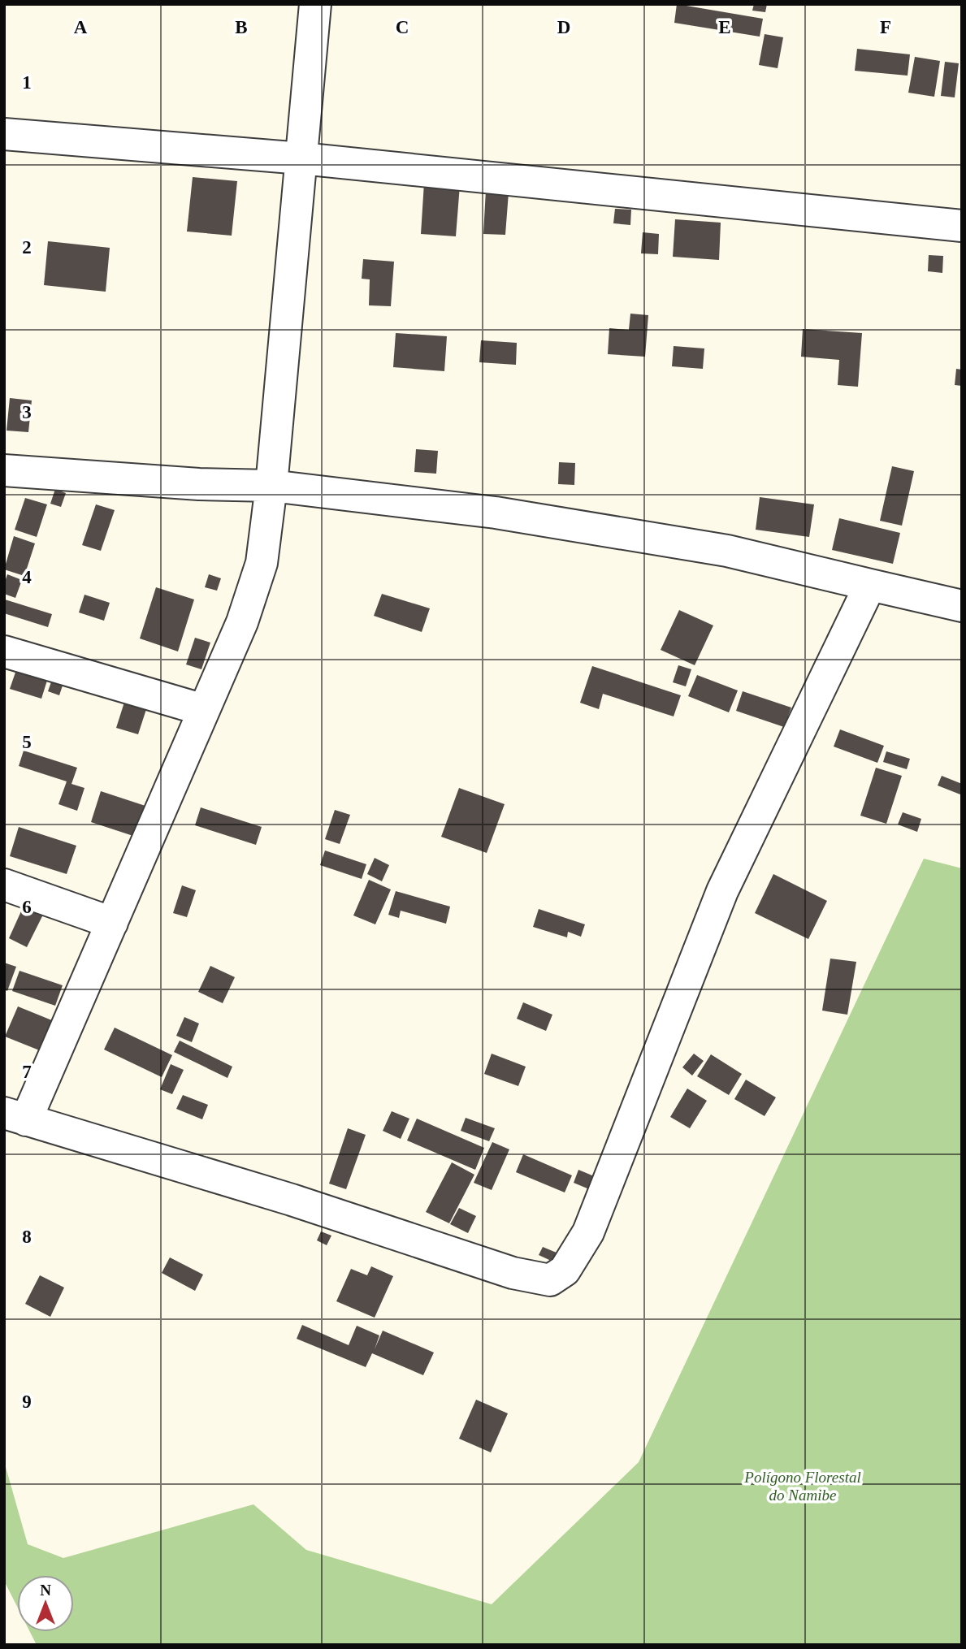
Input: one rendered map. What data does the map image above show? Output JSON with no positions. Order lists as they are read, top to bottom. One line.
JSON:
{"parks":["Polígono Florestal do Namibe"],"north":"top","grid":{"columns":["A","B","C","D","E","F"],"rows":["1","2","3","4","5","6","7","8","9"]}}
